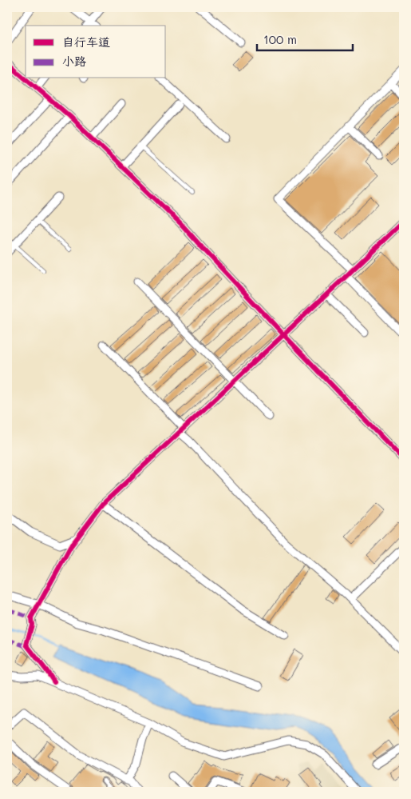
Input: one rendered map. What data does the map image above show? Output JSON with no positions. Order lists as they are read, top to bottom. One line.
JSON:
{"legend":["自行车道","小路"],"scale_bar":"100 m"}
